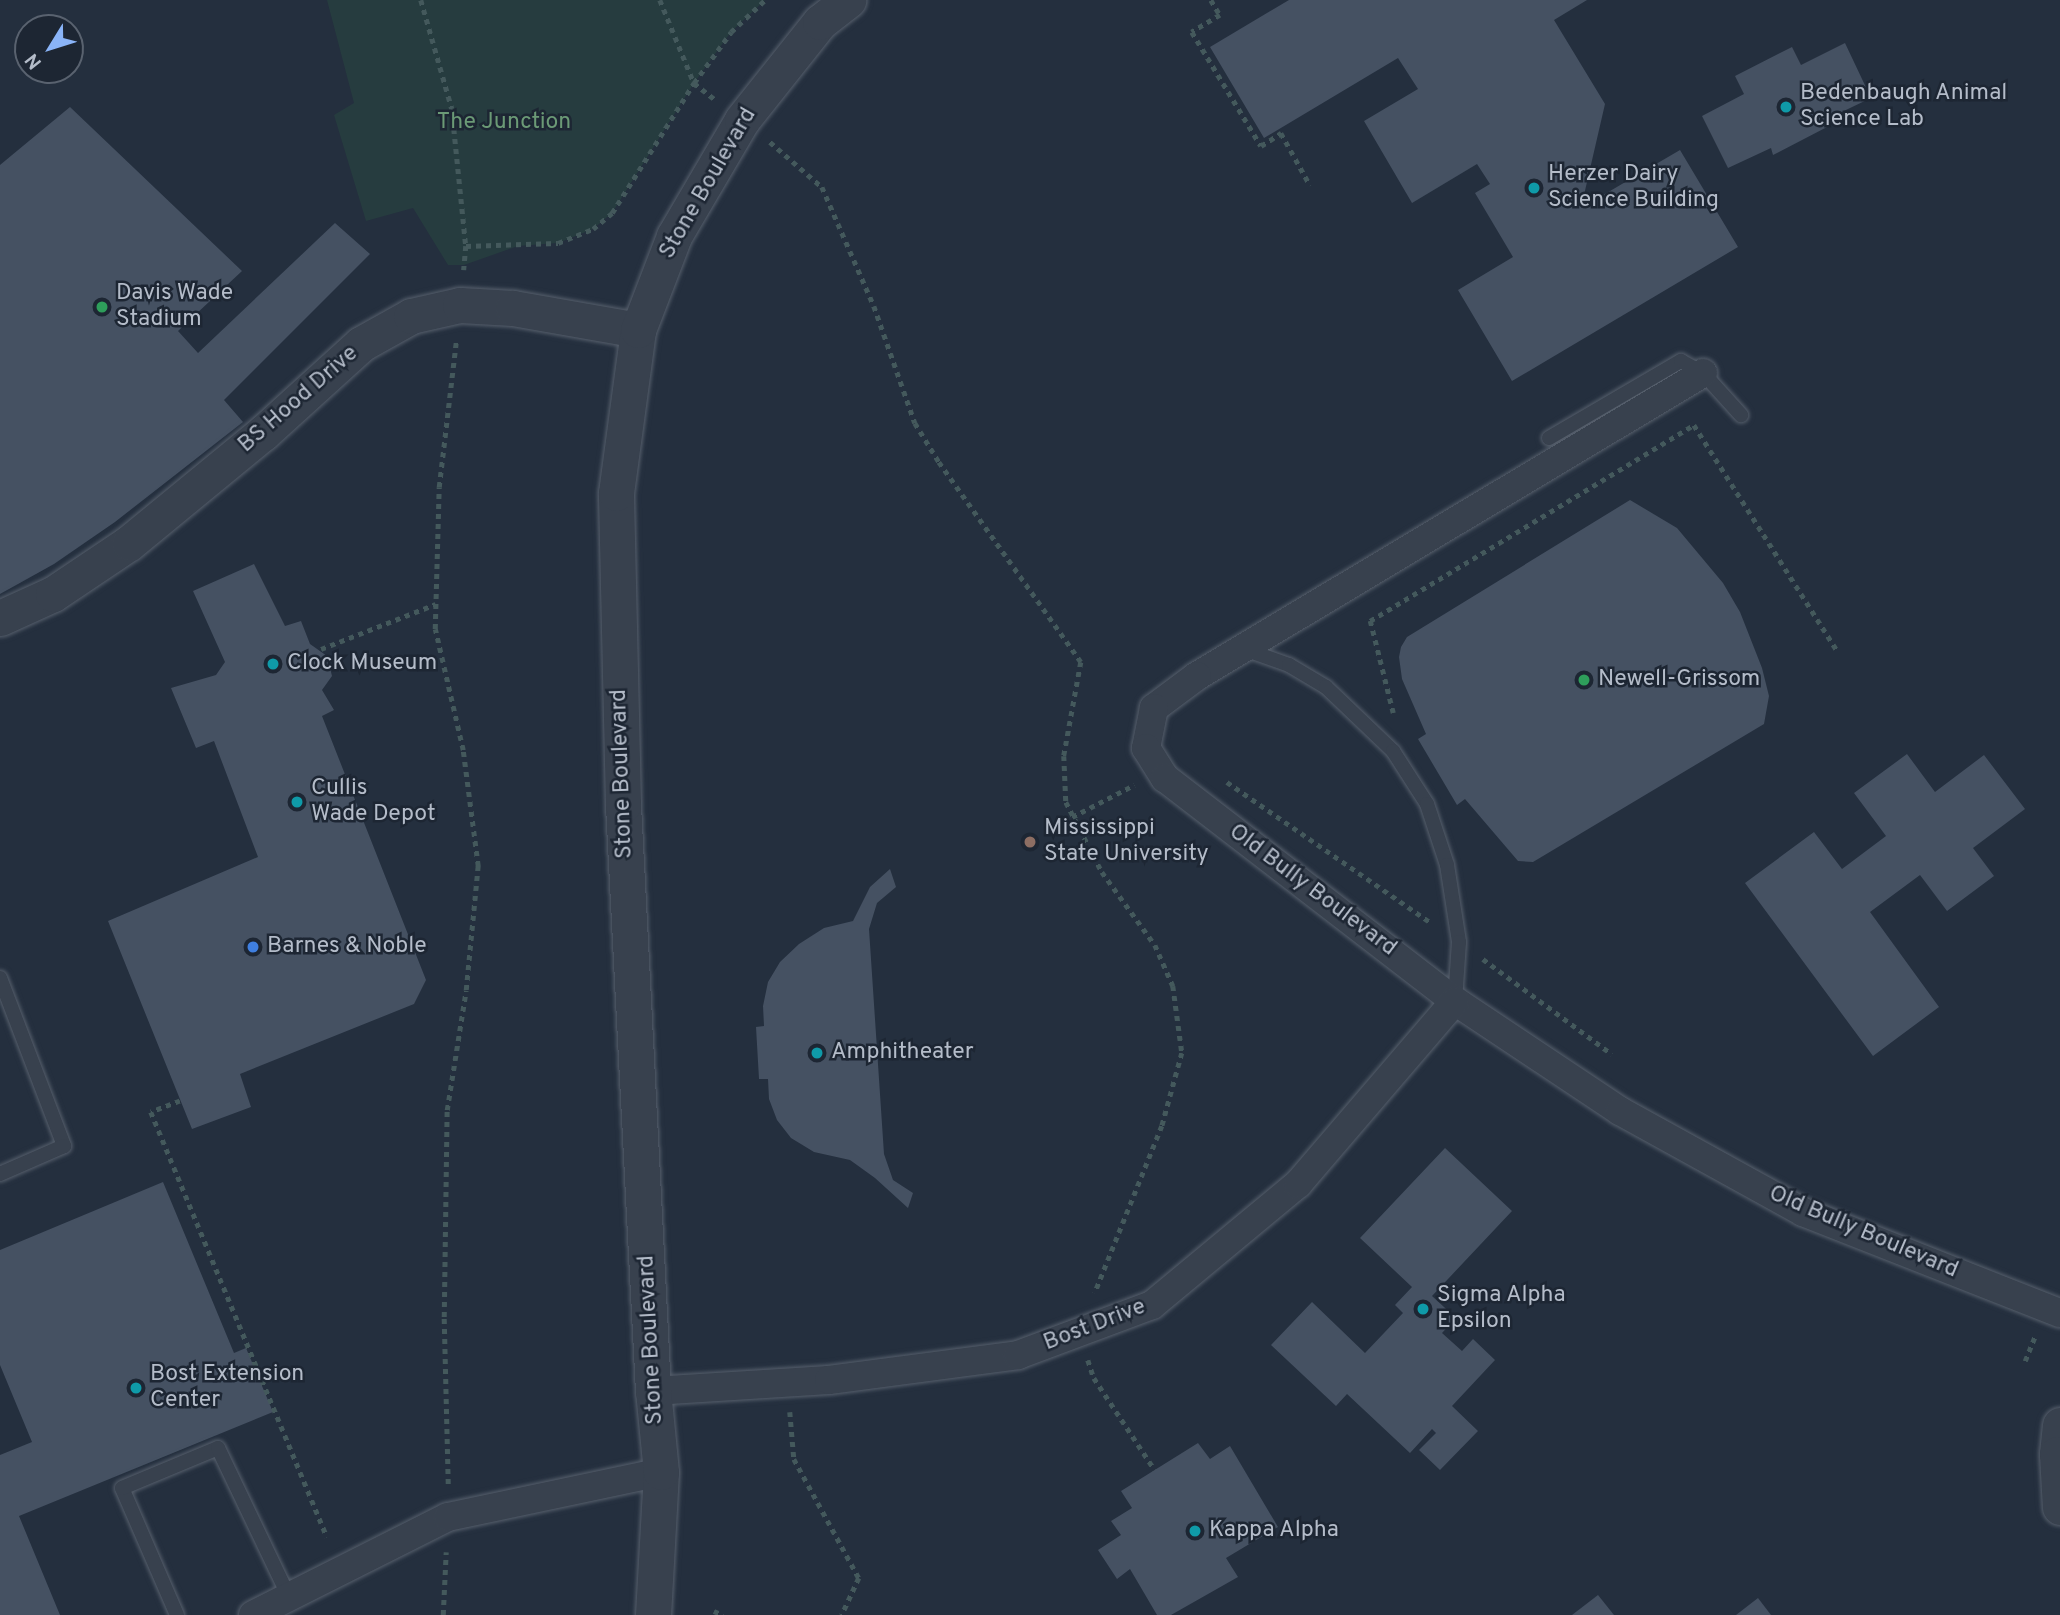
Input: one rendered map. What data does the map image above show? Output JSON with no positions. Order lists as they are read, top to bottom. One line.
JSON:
{"streets":{"street":["Stone Boulevard","BS Hood Drive","Old Bully Boulevard","Bost Drive"]},"crossings":[["Stone Boulevard","BS Hood Drive"],["Stone Boulevard","Bost Drive"],["Old Bully Boulevard","Bost Drive"]],"parks":["The Junction"],"places":["Bedenbaugh Animal Science Lab","Herzer Dairy Science Building","Davis Wade Stadium","Clock Museum","Newell-Grissom","Cullis Wade Depot","Mississippi State University","Barnes & Noble","Amphitheater","Sigma Alpha Epsilon","Bost Extension Center","Kappa Alpha"],"north":"bottom left"}
